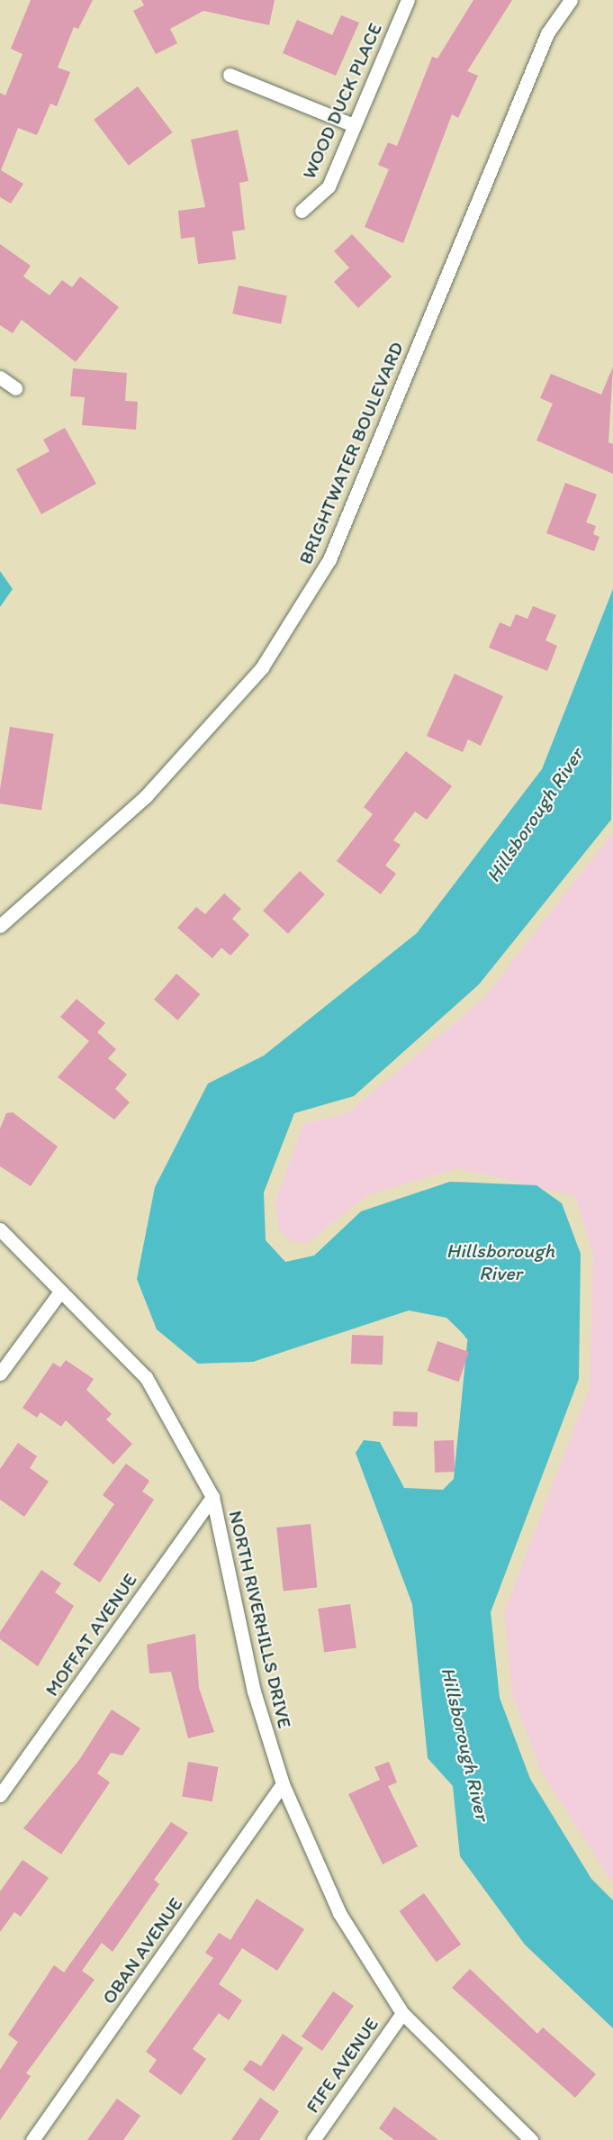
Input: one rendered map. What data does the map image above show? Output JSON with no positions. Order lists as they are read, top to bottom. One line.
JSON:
{"streets":{"street":["WOOD DUCK PLACE","BRIGHTWATER BOULEVARD","NORTH RIVERHILLS DRIVE","MOFFAT AVENUE","OBAN AVENUE","FIFE AVENUE"]},"crossings":[["NORTH RIVERHILLS DRIVE","MOFFAT AVENUE"],["NORTH RIVERHILLS DRIVE","OBAN AVENUE"],["NORTH RIVERHILLS DRIVE","FIFE AVENUE"]],"water":["Hillsborough River"]}
